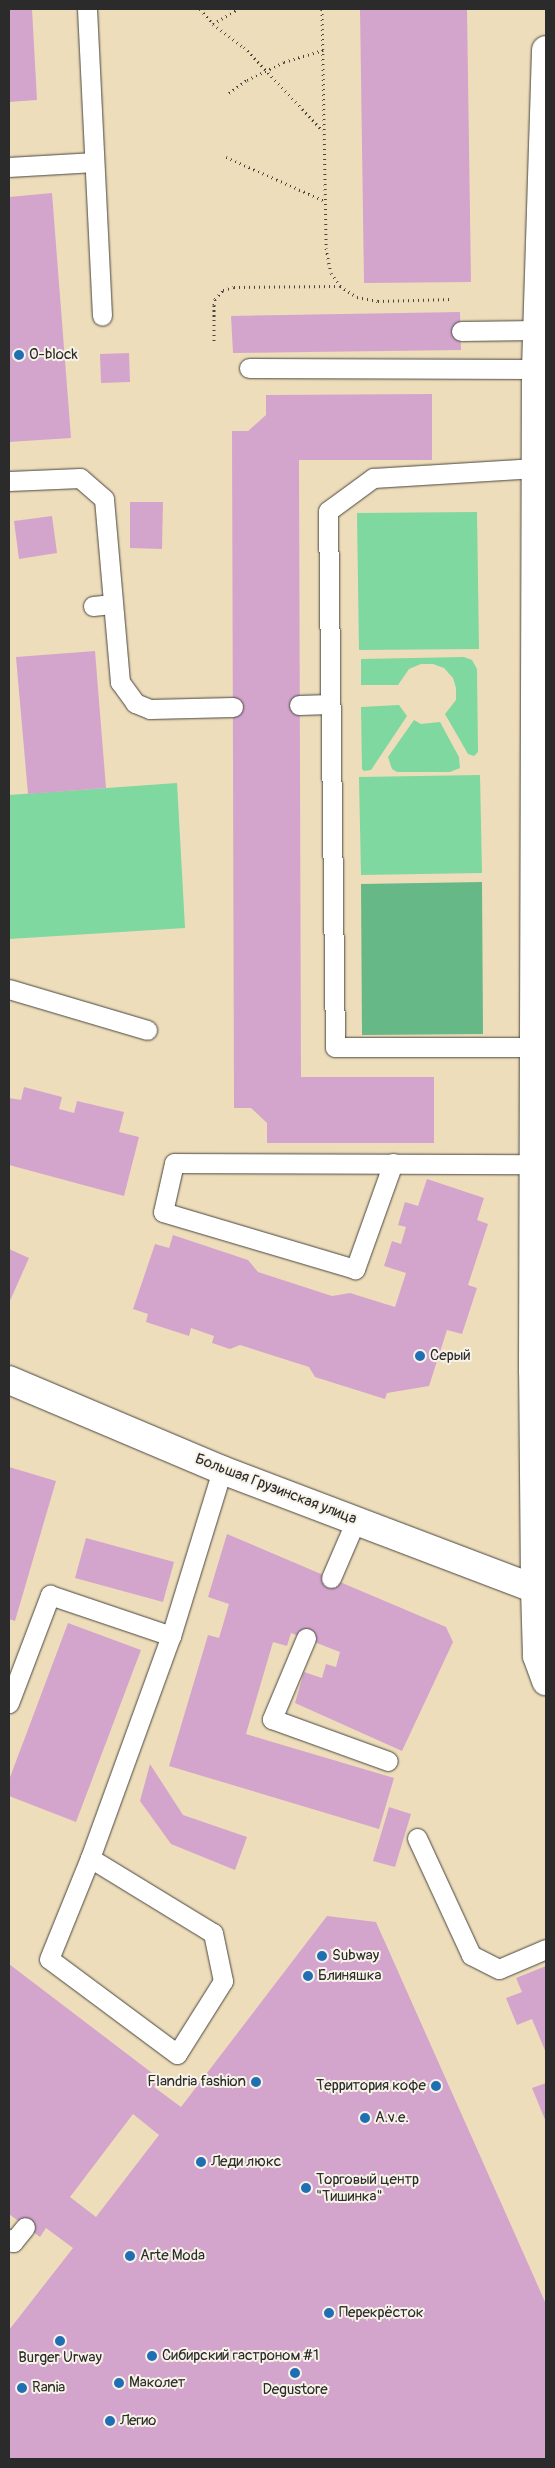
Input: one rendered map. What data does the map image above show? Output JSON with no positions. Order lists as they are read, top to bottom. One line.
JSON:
{"streets":{"street":["Большая Грузинская улица"]},"places":["O-block","Серый","Subway","Блиняшка","Flandria fashion","Территория кофе","A.v.e.","Леди люкс","Торговый центр \"Тишинка\"","Arte Moda","Перекрёсток","Burger Urway","Сибирский гастроном #1","Degustore","Маколет","Rania","Легио"]}
